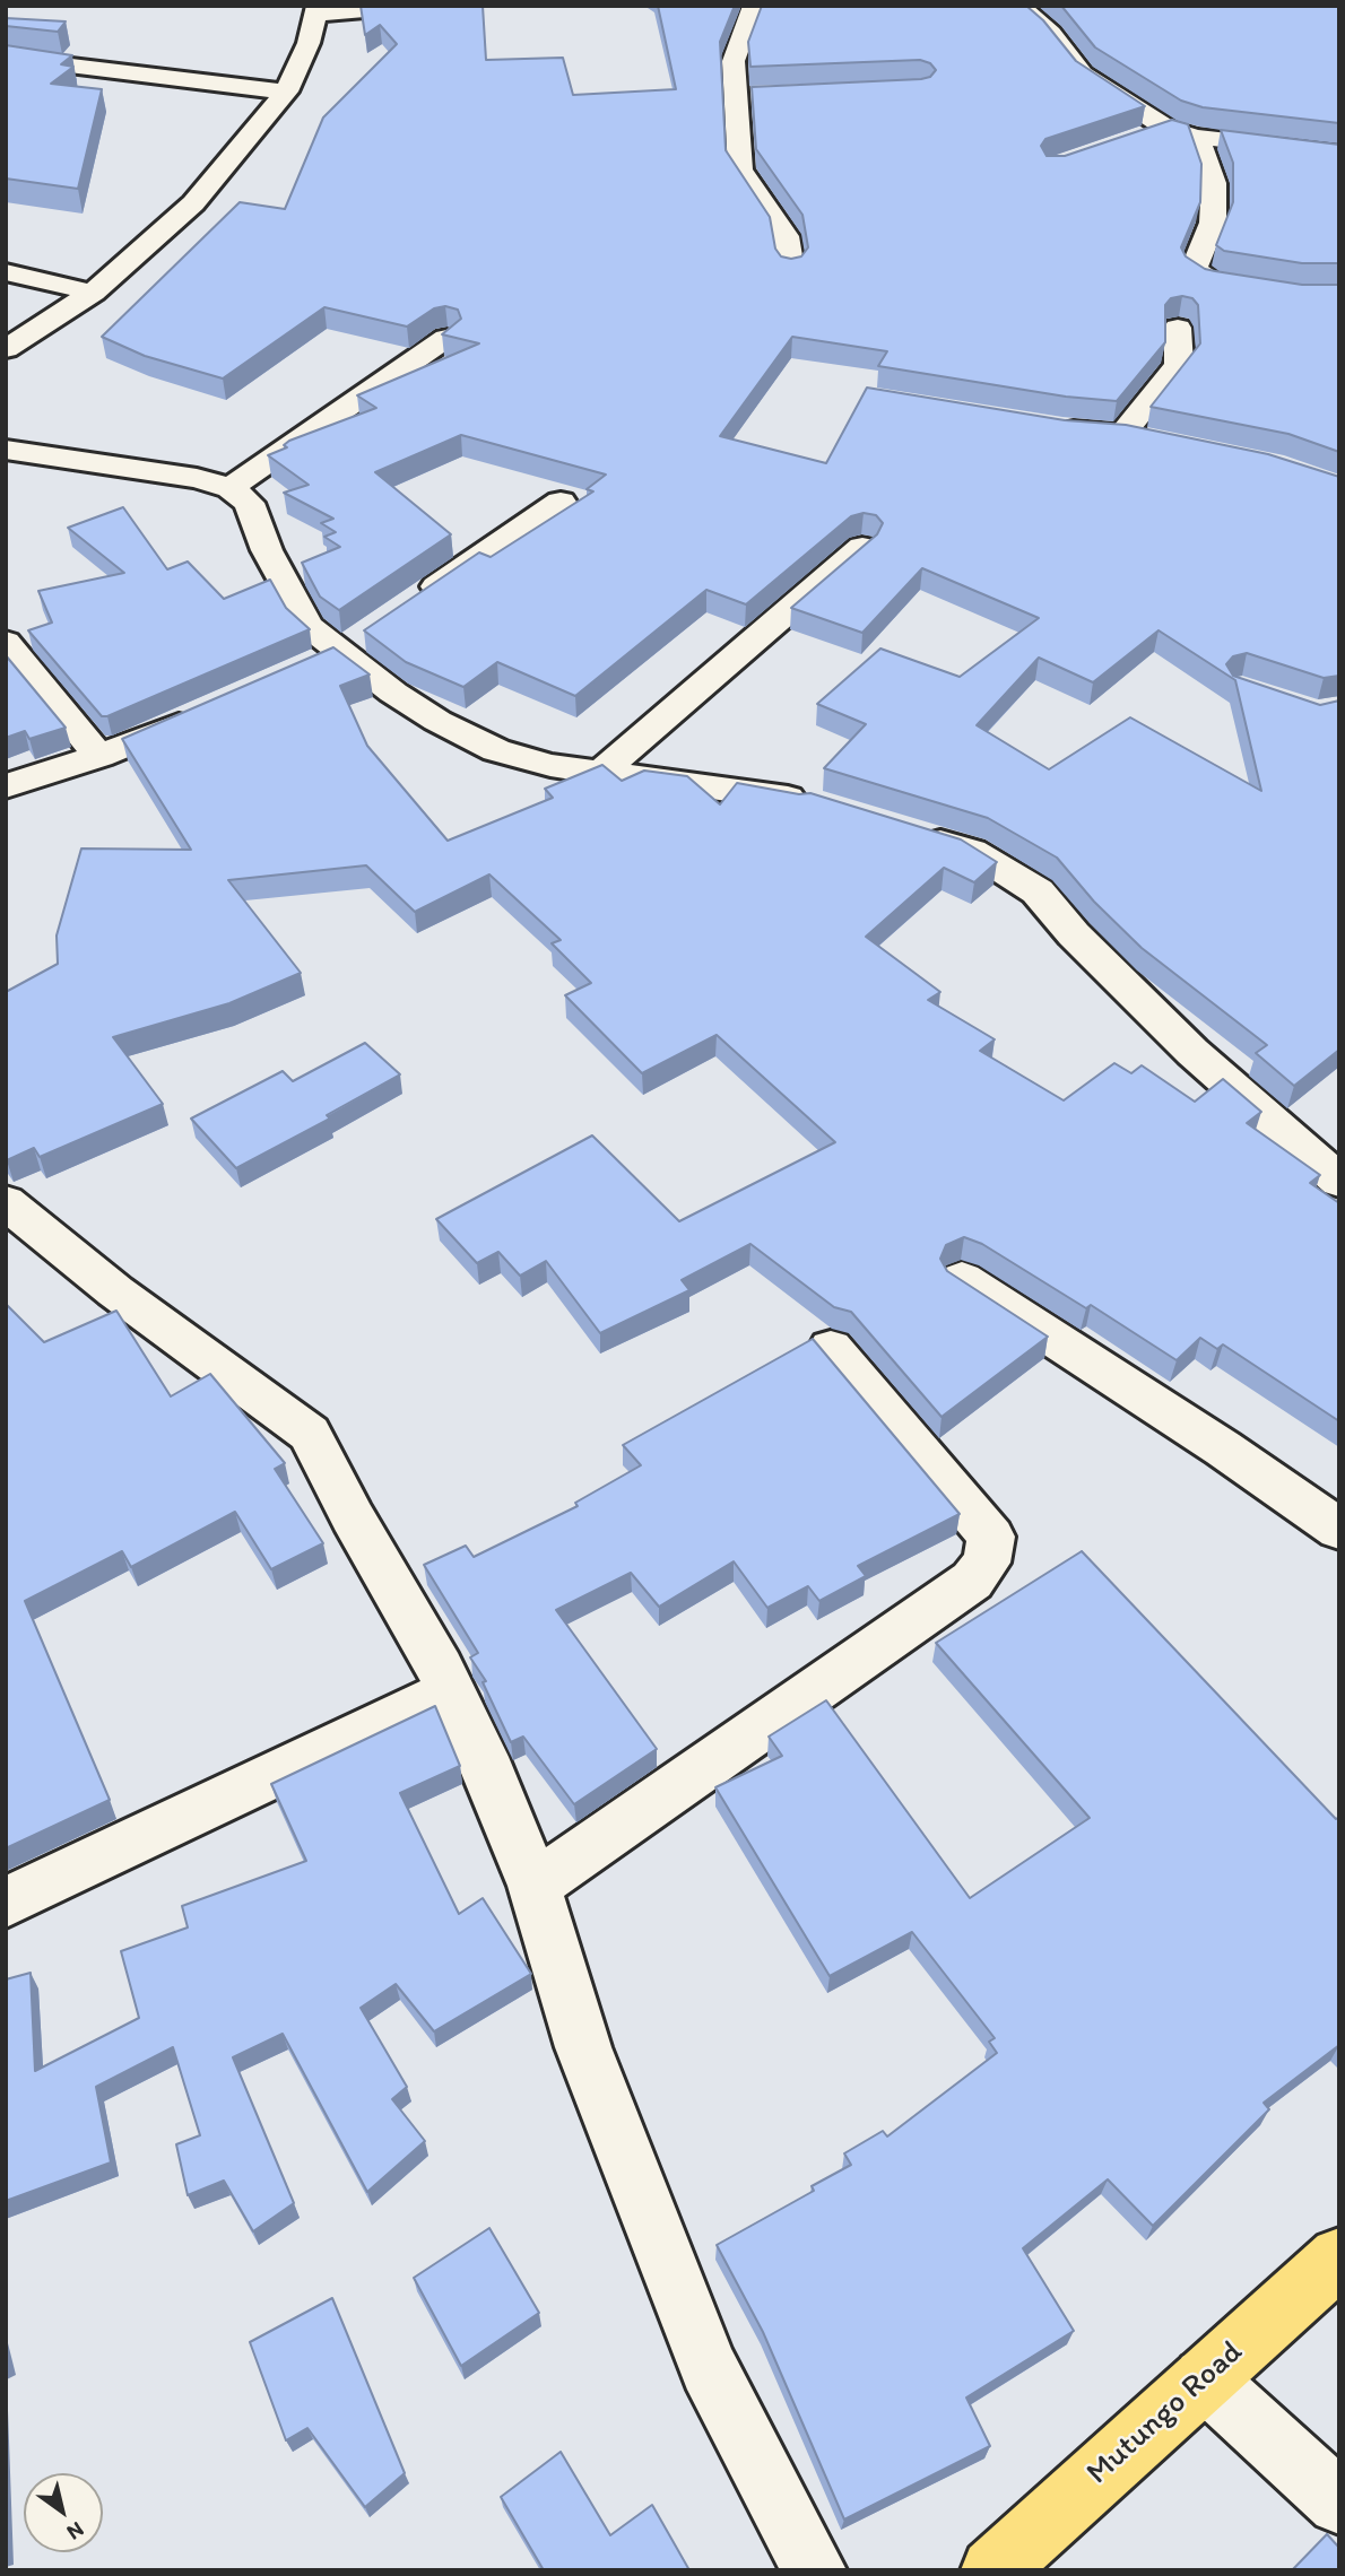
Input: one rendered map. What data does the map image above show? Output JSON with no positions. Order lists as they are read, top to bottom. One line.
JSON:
{"streets":{"main road":["Mutungo Road"]},"north":"bottom right"}
